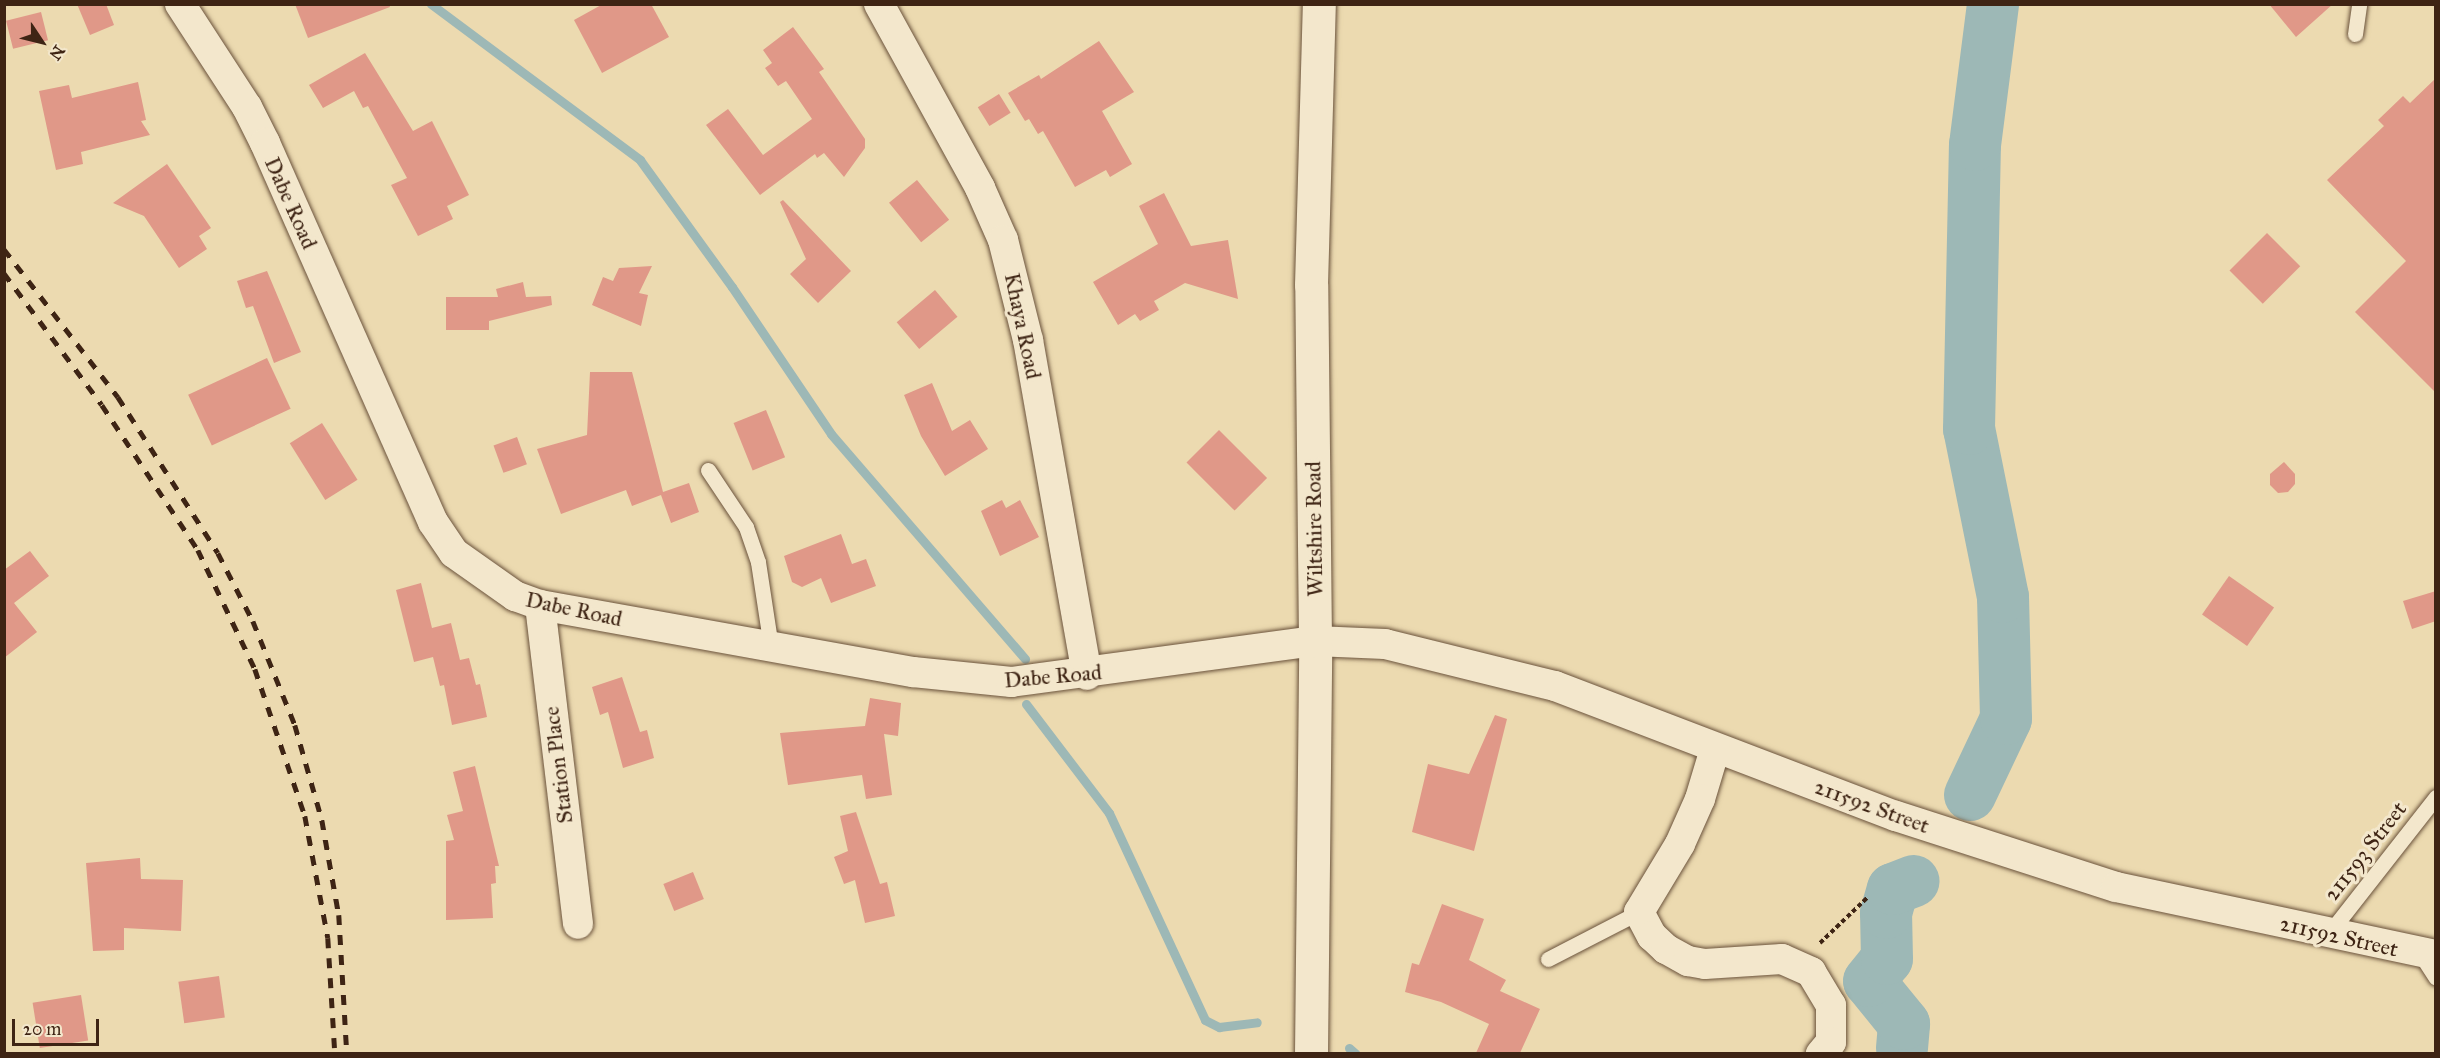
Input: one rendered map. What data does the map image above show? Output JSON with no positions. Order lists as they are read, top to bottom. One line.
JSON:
{"streets":{"street":["Dabe Road","Khaya Road","Wiltshire Road","Station Place","211592 Street"],"lane":["211593 Street"]},"crossings":[["Dabe Road","Khaya Road"],["Dabe Road","Wiltshire Road"],["Dabe Road","Station Place"],["Dabe Road","211592 Street"],["Wiltshire Road","211592 Street"],["211592 Street","211593 Street"]],"scale_bar":"20 m","north":"bottom right"}
